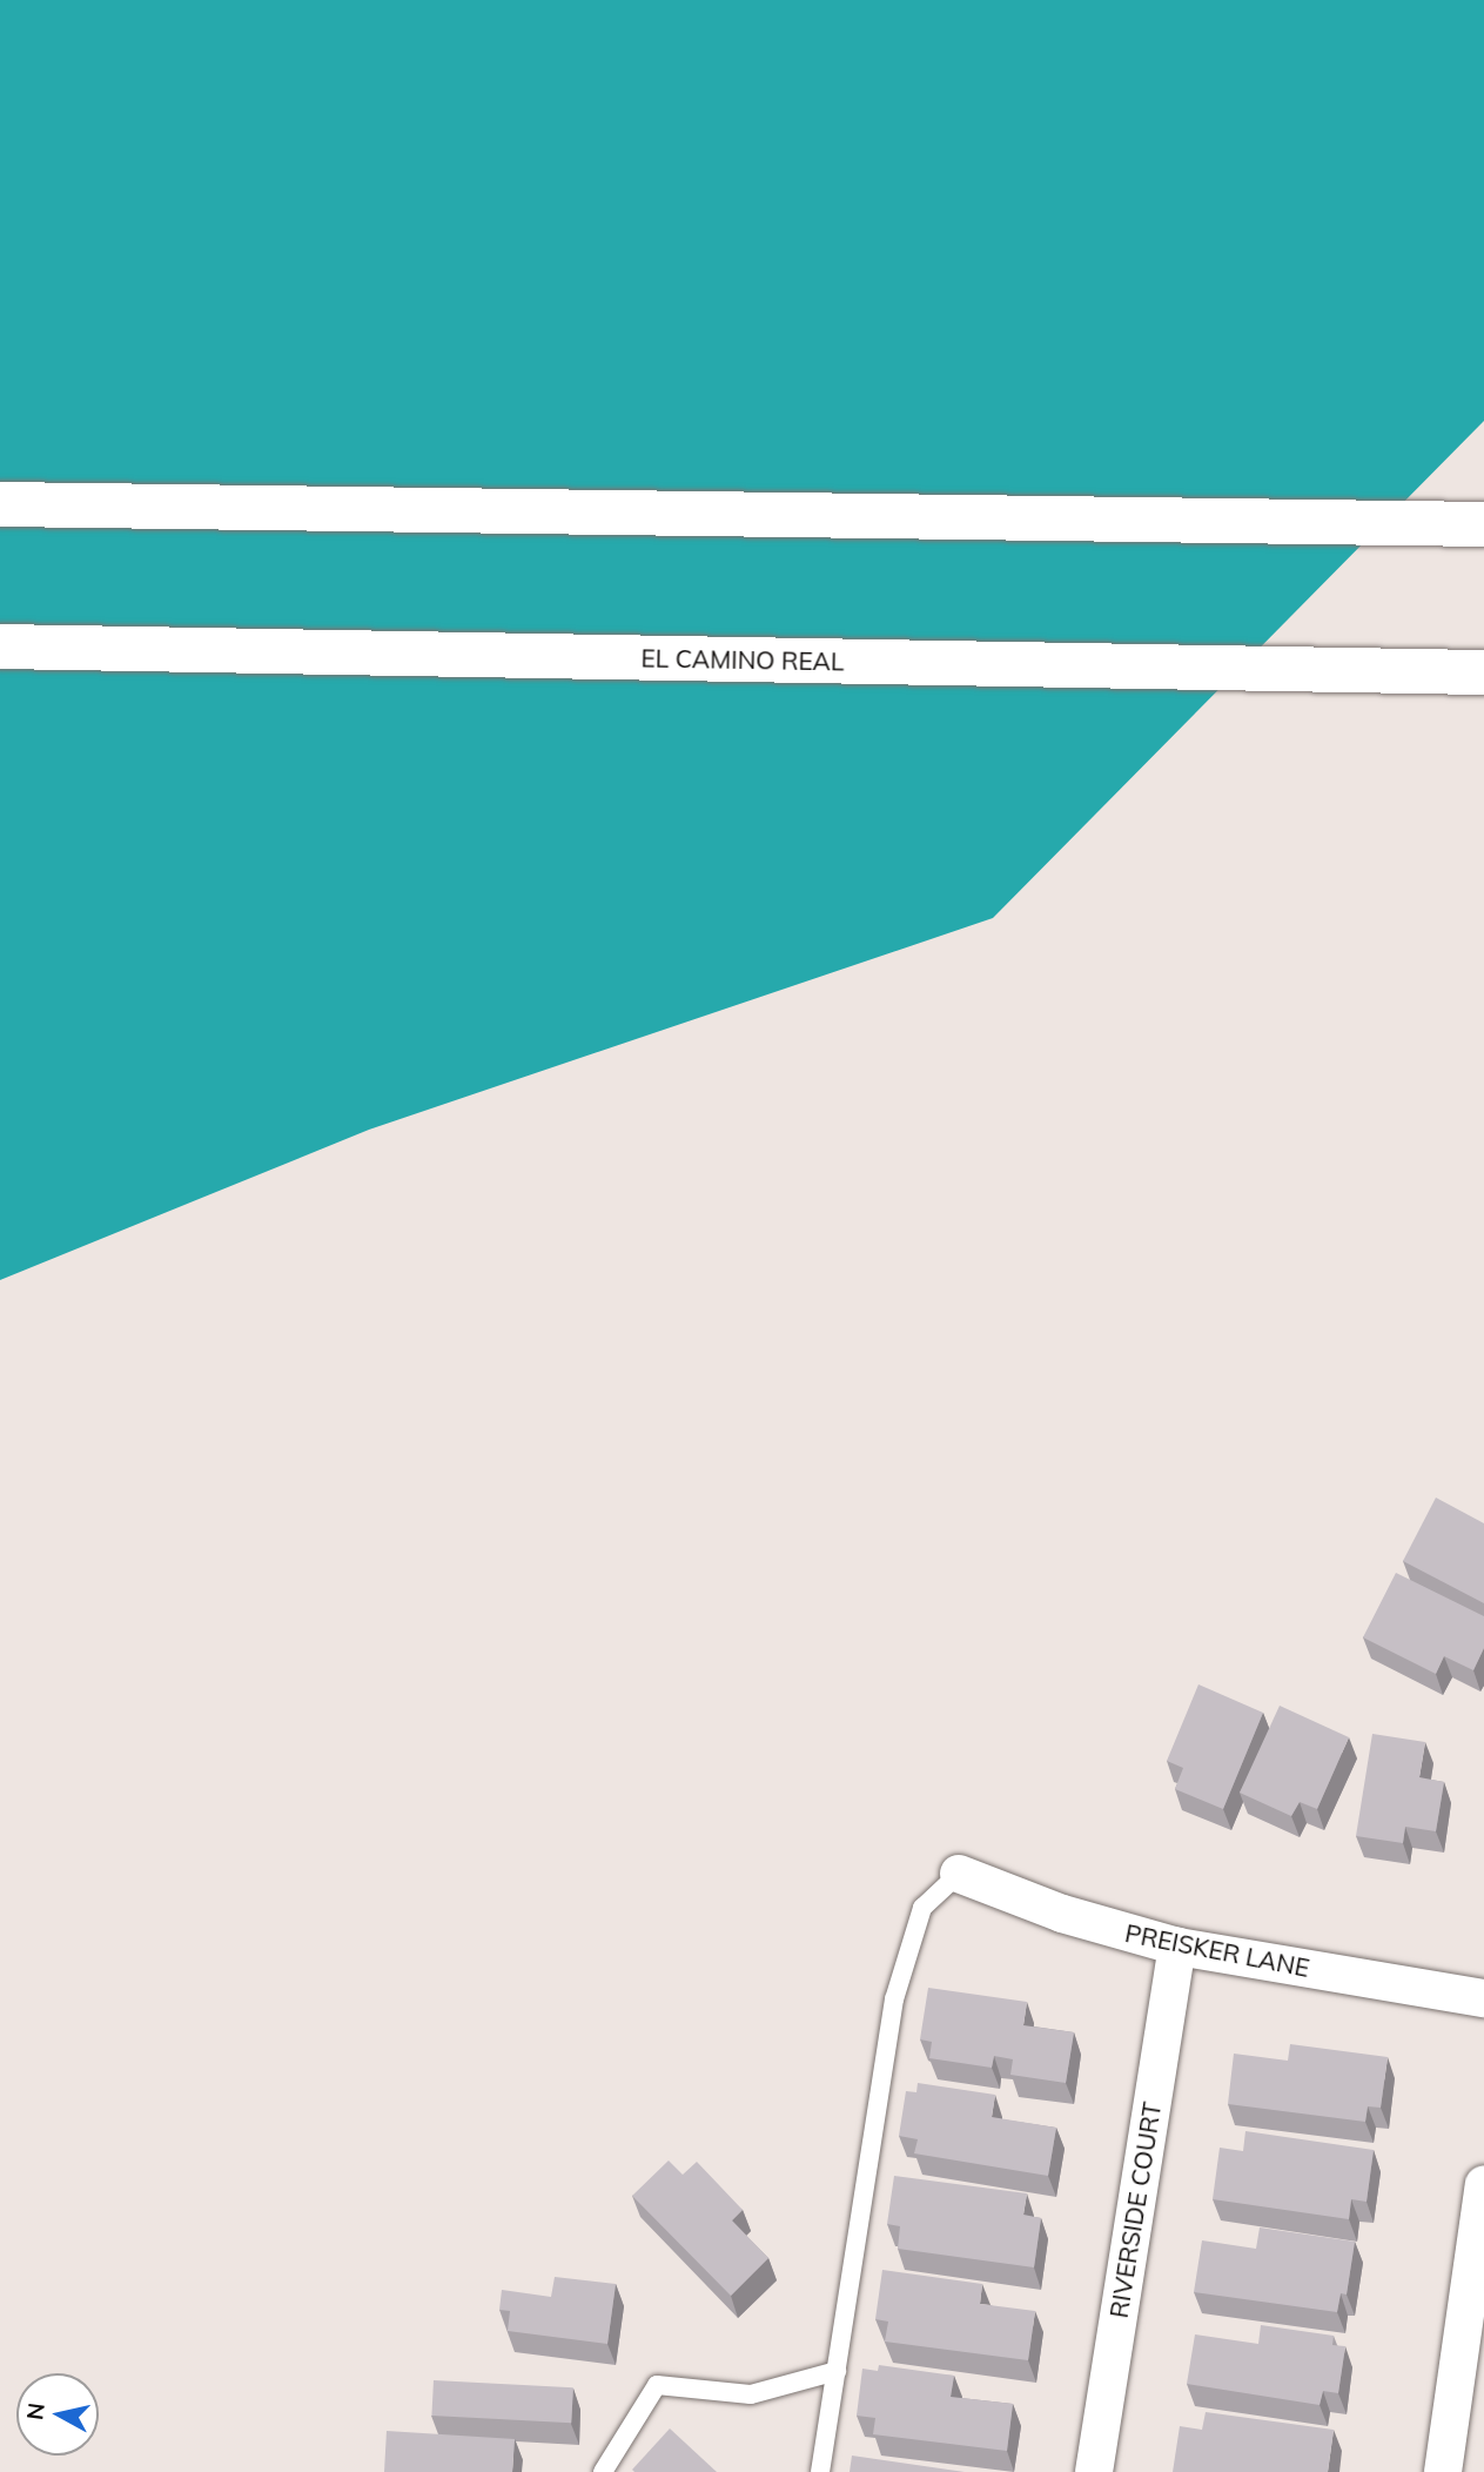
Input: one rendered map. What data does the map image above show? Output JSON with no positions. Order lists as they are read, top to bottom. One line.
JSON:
{"streets":{"highway":["EL CAMINO REAL"],"street":["PREISKER LANE","RIVERSIDE COURT"]},"crossings":[["PREISKER LANE","RIVERSIDE COURT"]],"north":"left"}
